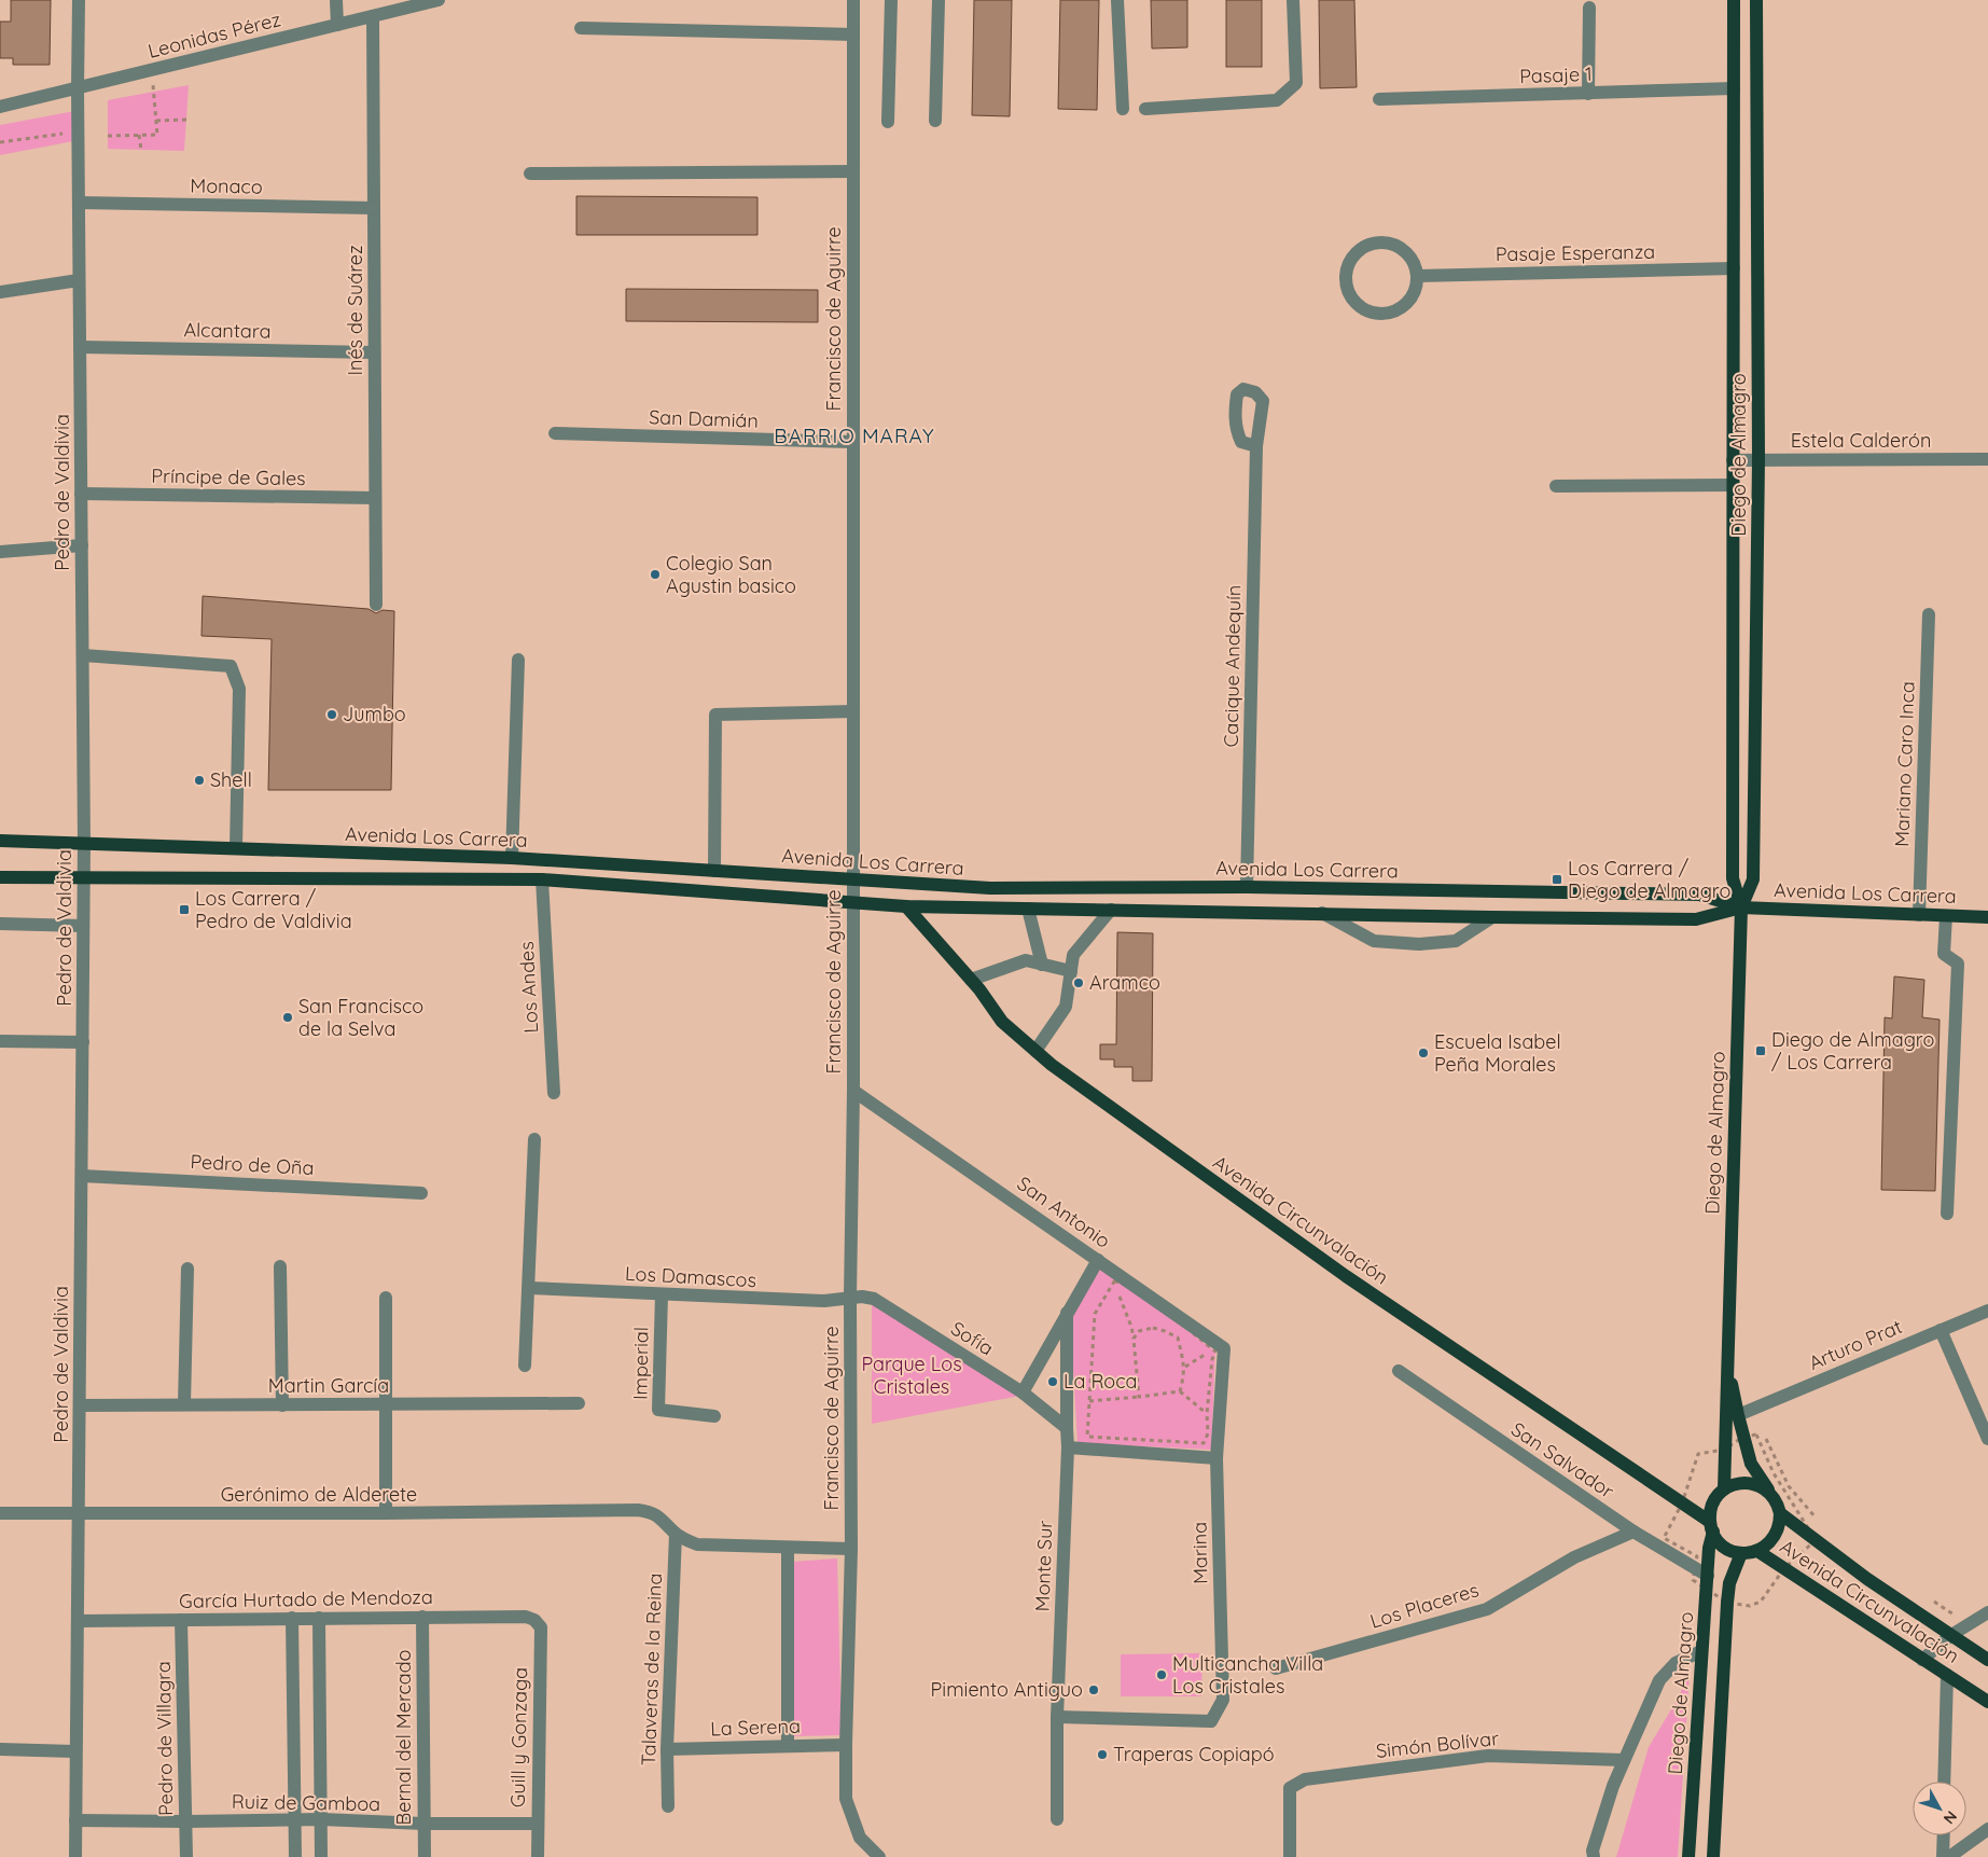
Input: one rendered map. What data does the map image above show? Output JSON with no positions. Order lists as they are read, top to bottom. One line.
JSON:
{"streets":{"main road":["Diego de Almagro","Avenida Los Carrera","Avenida Circunvalación"],"street":["Leonidas Pérez","Pasaje 1","Monaco","Pasaje Esperanza","Inés de Suárez","Francisco de Aguirre","Alcantara","San Damián","Estela Calderón","Príncipe de Gales","Pedro de Valdivia","Cacique Andequín","Mariano Caro Inca","Los Andes","Pedro de Oña","San Antonio","Los Damascos","Sofía","Arturo Prat","Imperial","Martin García","San Salvador","Gerónimo de Alderete","Marina","Monte Sur","García Hurtado de Mendoza","Los Placeres","Talaveras de la Reina","La Serena","Bernal del Mercado","Guill y Gonzaga","Pedro de Villagra","Simón Bolívar","Ruiz de Gamboa"]},"crossings":[["Leonidas Pérez","Inés de Suárez"],["Leonidas Pérez","Pedro de Valdivia"],["Pasaje 1","Diego de Almagro"],["Monaco","Inés de Suárez"],["Monaco","Pedro de Valdivia"],["Pasaje Esperanza","Diego de Almagro"],["Inés de Suárez","Alcantara"],["Inés de Suárez","Príncipe de Gales"],["Francisco de Aguirre","San Damián"],["Francisco de Aguirre","Avenida Los Carrera"],["Francisco de Aguirre","San Antonio"],["Francisco de Aguirre","Los Damascos"],["Francisco de Aguirre","Sofía"],["Francisco de Aguirre","La Serena"],["Alcantara","Pedro de Valdivia"],["Estela Calderón","Diego de Almagro"],["Diego de Almagro","Avenida Los Carrera"],["Diego de Almagro","Avenida Circunvalación"],["Diego de Almagro","Arturo Prat"],["Diego de Almagro","San Salvador"],["Príncipe de Gales","Pedro de Valdivia"],["Pedro de Valdivia","Avenida Los Carrera"],["Pedro de Valdivia","Pedro de Oña"],["Pedro de Valdivia","Martin García"],["Pedro de Valdivia","Gerónimo de Alderete"],["Pedro de Valdivia","García Hurtado de Mendoza"],["Pedro de Valdivia","Ruiz de Gamboa"],["Cacique Andequín","Avenida Los Carrera"],["Mariano Caro Inca","Avenida Los Carrera"],["Avenida Los Carrera","Los Andes"],["Avenida Los Carrera","Avenida Circunvalación"],["San Antonio","Marina"],["Los Damascos","Sofía"],["Los Damascos","Imperial"],["Sofía","Monte Sur"],["San Salvador","Los Placeres"],["Gerónimo de Alderete","Talaveras de la Reina"],["Marina","Monte Sur"],["García Hurtado de Mendoza","Bernal del Mercado"],["García Hurtado de Mendoza","Guill y Gonzaga"],["García Hurtado de Mendoza","Pedro de Villagra"],["Talaveras de la Reina","La Serena"],["Bernal del Mercado","Ruiz de Gamboa"],["Guill y Gonzaga","Ruiz de Gamboa"],["Pedro de Villagra","Ruiz de Gamboa"]],"districts":["BARRIO MARAY"],"parks":["Parque Los Cristales"],"places":{"other":["Colegio San Agustin basico","Jumbo","Shell","Aramco","San Francisco de la Selva","Escuela Isabel Peña Morales","La Roca","Multicancha Villa Los Cristales","Pimiento Antiguo","Traperas Copiapó"],"transit":["Los Carrera / Diego de Almagro","Los Carrera / Pedro de Valdivia","Diego de Almagro / Los Carrera"]},"north":"bottom right"}
